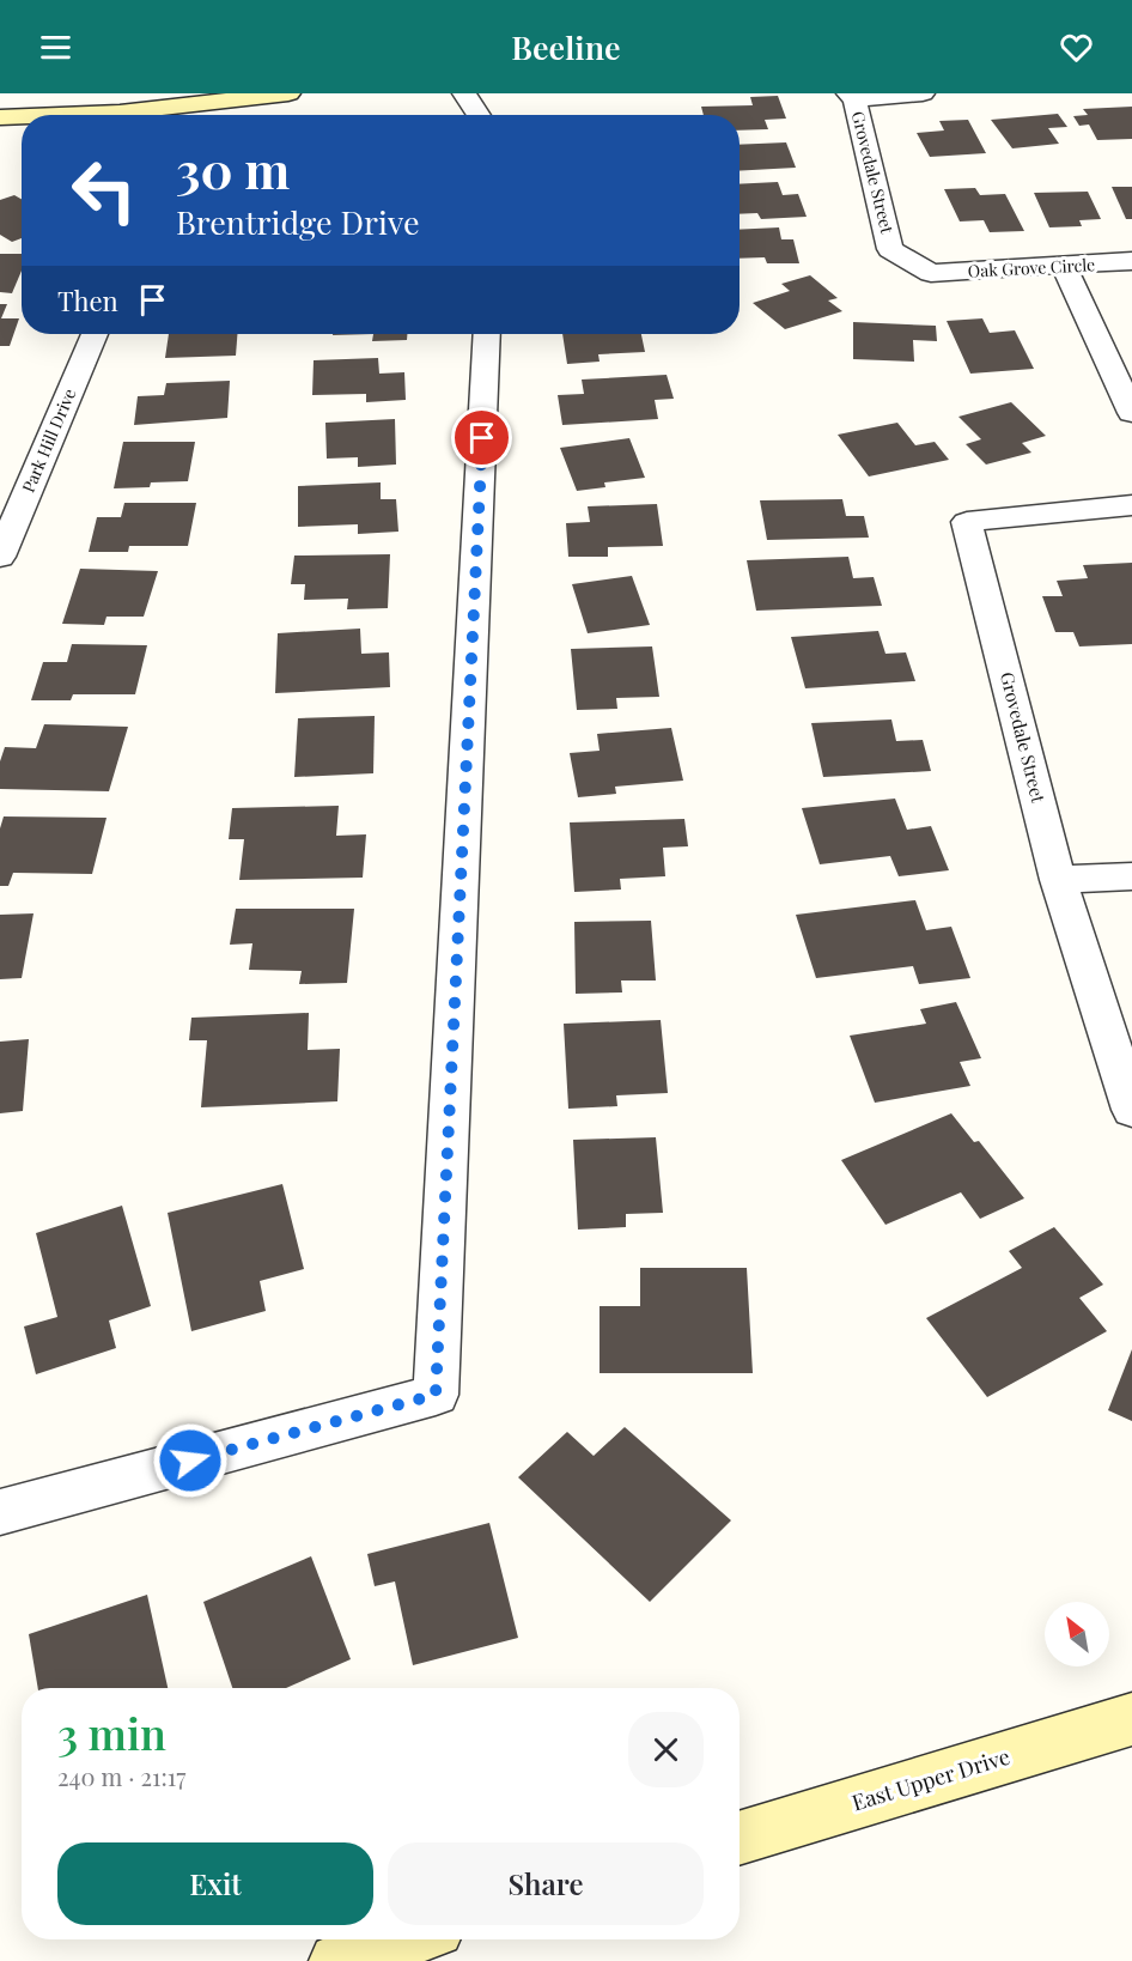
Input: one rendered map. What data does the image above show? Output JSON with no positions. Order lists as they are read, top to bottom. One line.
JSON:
{"streets":{"street":["Grovedale Street","Oak Grove Circle","Park Hill Drive","East Upper Drive"]},"crossings":[["Grovedale Street","Oak Grove Circle"]],"north":"top left","page":{"header":"Beeline","turn":["30 m","Brentridge Drive"],"then":"Then","heading":["3 min","240 m · 21:17"],"buttons":["Exit","Share"]}}
